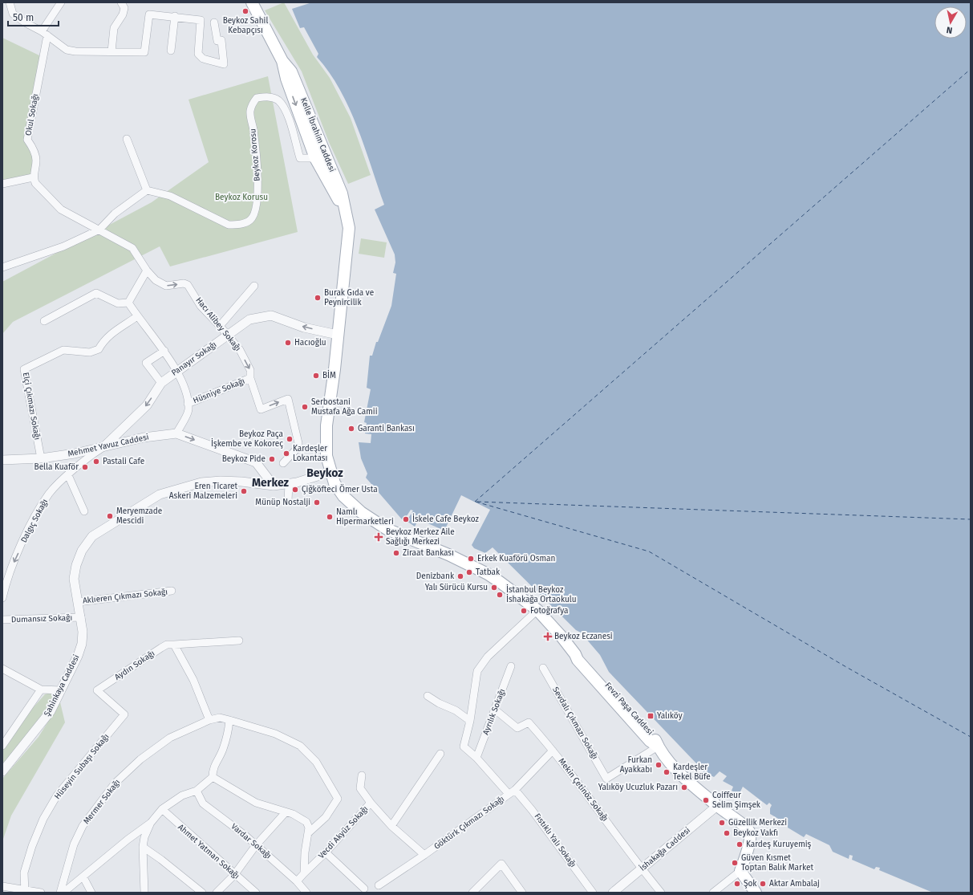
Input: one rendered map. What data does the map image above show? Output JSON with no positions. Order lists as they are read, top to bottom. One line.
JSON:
{"streets":{"main road":["Kelle İbrahim Caddesi","Fevzi Paşa Caddesi"],"street":["Okul Sokağı","Beykoz Korosu","Hacı Alibey Sokağı","Panayır Sokağı","Hüsniye Sokağı","Elçi Çıkmazı Sokağı","Mehmet Yavuz Caddesi","Dalgıç Sokağı","Aklıeren Çıkmazı Sokağı","Dumansız Sokağı","Aydın Sokağı","Şahinkaya Caddesi","Ayrılık Sokağı","Sevdalı Çıkmazı Sokağı","Hüseyin Subaşı Sokağı","Mekin Çetinöz Sokağı","Mermer Sokağı","Göktürk Çıkmazı Sokağı","Vecdi Akyüz Sokağı","Fıstıklı Yalı Sokağı","Vardar Sokağı","İshakağa Caddesi","Ahmet Yatman Sokağı"]},"crossings":[["Kelle İbrahim Caddesi","Beykoz Korosu"],["Kelle İbrahim Caddesi","Panayır Sokağı"],["Kelle İbrahim Caddesi","Şahinkaya Caddesi"],["Kelle İbrahim Caddesi","Fevzi Paşa Caddesi"],["Hacı Alibey Sokağı","Panayır Sokağı"],["Hacı Alibey Sokağı","Hüsniye Sokağı"],["Panayır Sokağı","Mehmet Yavuz Caddesi"],["Panayır Sokağı","Dalgıç Sokağı"],["Elçi Çıkmazı Sokağı","Mehmet Yavuz Caddesi"],["Mehmet Yavuz Caddesi","Dalgıç Sokağı"],["Mehmet Yavuz Caddesi","Şahinkaya Caddesi"],["Aklıeren Çıkmazı Sokağı","Şahinkaya Caddesi"],["Dumansız Sokağı","Şahinkaya Caddesi"],["Aydın Sokağı","Hüseyin Subaşı Sokağı"],["Şahinkaya Caddesi","Fevzi Paşa Caddesi"],["Fevzi Paşa Caddesi","Sevdalı Çıkmazı Sokağı"],["Fevzi Paşa Caddesi","İshakağa Caddesi"],["Ayrılık Sokağı","Mekin Çetinöz Sokağı"],["Mekin Çetinöz Sokağı","Göktürk Çıkmazı Sokağı"],["Mekin Çetinöz Sokağı","İshakağa Caddesi"],["Göktürk Çıkmazı Sokağı","Vecdi Akyüz Sokağı"],["Göktürk Çıkmazı Sokağı","Fıstıklı Yalı Sokağı"],["Vecdi Akyüz Sokağı","Vardar Sokağı"]],"one_way":["Panayır Sokağı","Mehmet Yavuz Caddesi","Dalgıç Sokağı"],"districts":["Beykoz","Merkez"],"parks":["Beykoz Korusu"],"places":{"other":["Beykoz Sahil Kebapçısı","Burak Gıda ve Peynircilik","Hacıoğlu","BİM","Serbostani Mustafa Ağa Camii","Garanti Bankası","Beykoz Paça İşkembe ve Kokoreç","Kardeşler Lokantası","Beykoz Pide","Pastali Cafe","Bella Kuaför","Çiğköfteci Ömer Usta","Eren Ticaret Askeri Malzemeleri","Münüp Nostalji","Meryemzade Mescidi","Namlı Hipermarketleri","İskele Cafe Beykoz","Ziraat Bankası","Erkek Kuaförü Osman","Tatbak","Denizbank","Yalı Sürücü Kursu","İstanbul Beykoz İshakağa Ortaokulu","Fotoğrafya","Furkan Ayakkabı","Kardeşler Tekel Büfe","Yalıköy Ucuzluk Pazarı","Coiffeur Selim Şimşek","Güzellik Merkezi","Beykoz Vakfı","Kardeş Kuruyemiş","Güven Kısmet Toptan Balık Market","Şok","Aktar Ambalaj"],"health":["Beykoz Merkez Aile Sağlığı Merkezi","Beykoz Eczanesi"],"transit":["Yalıköy"]},"scale_bar":"50 m","north":"bottom"}
